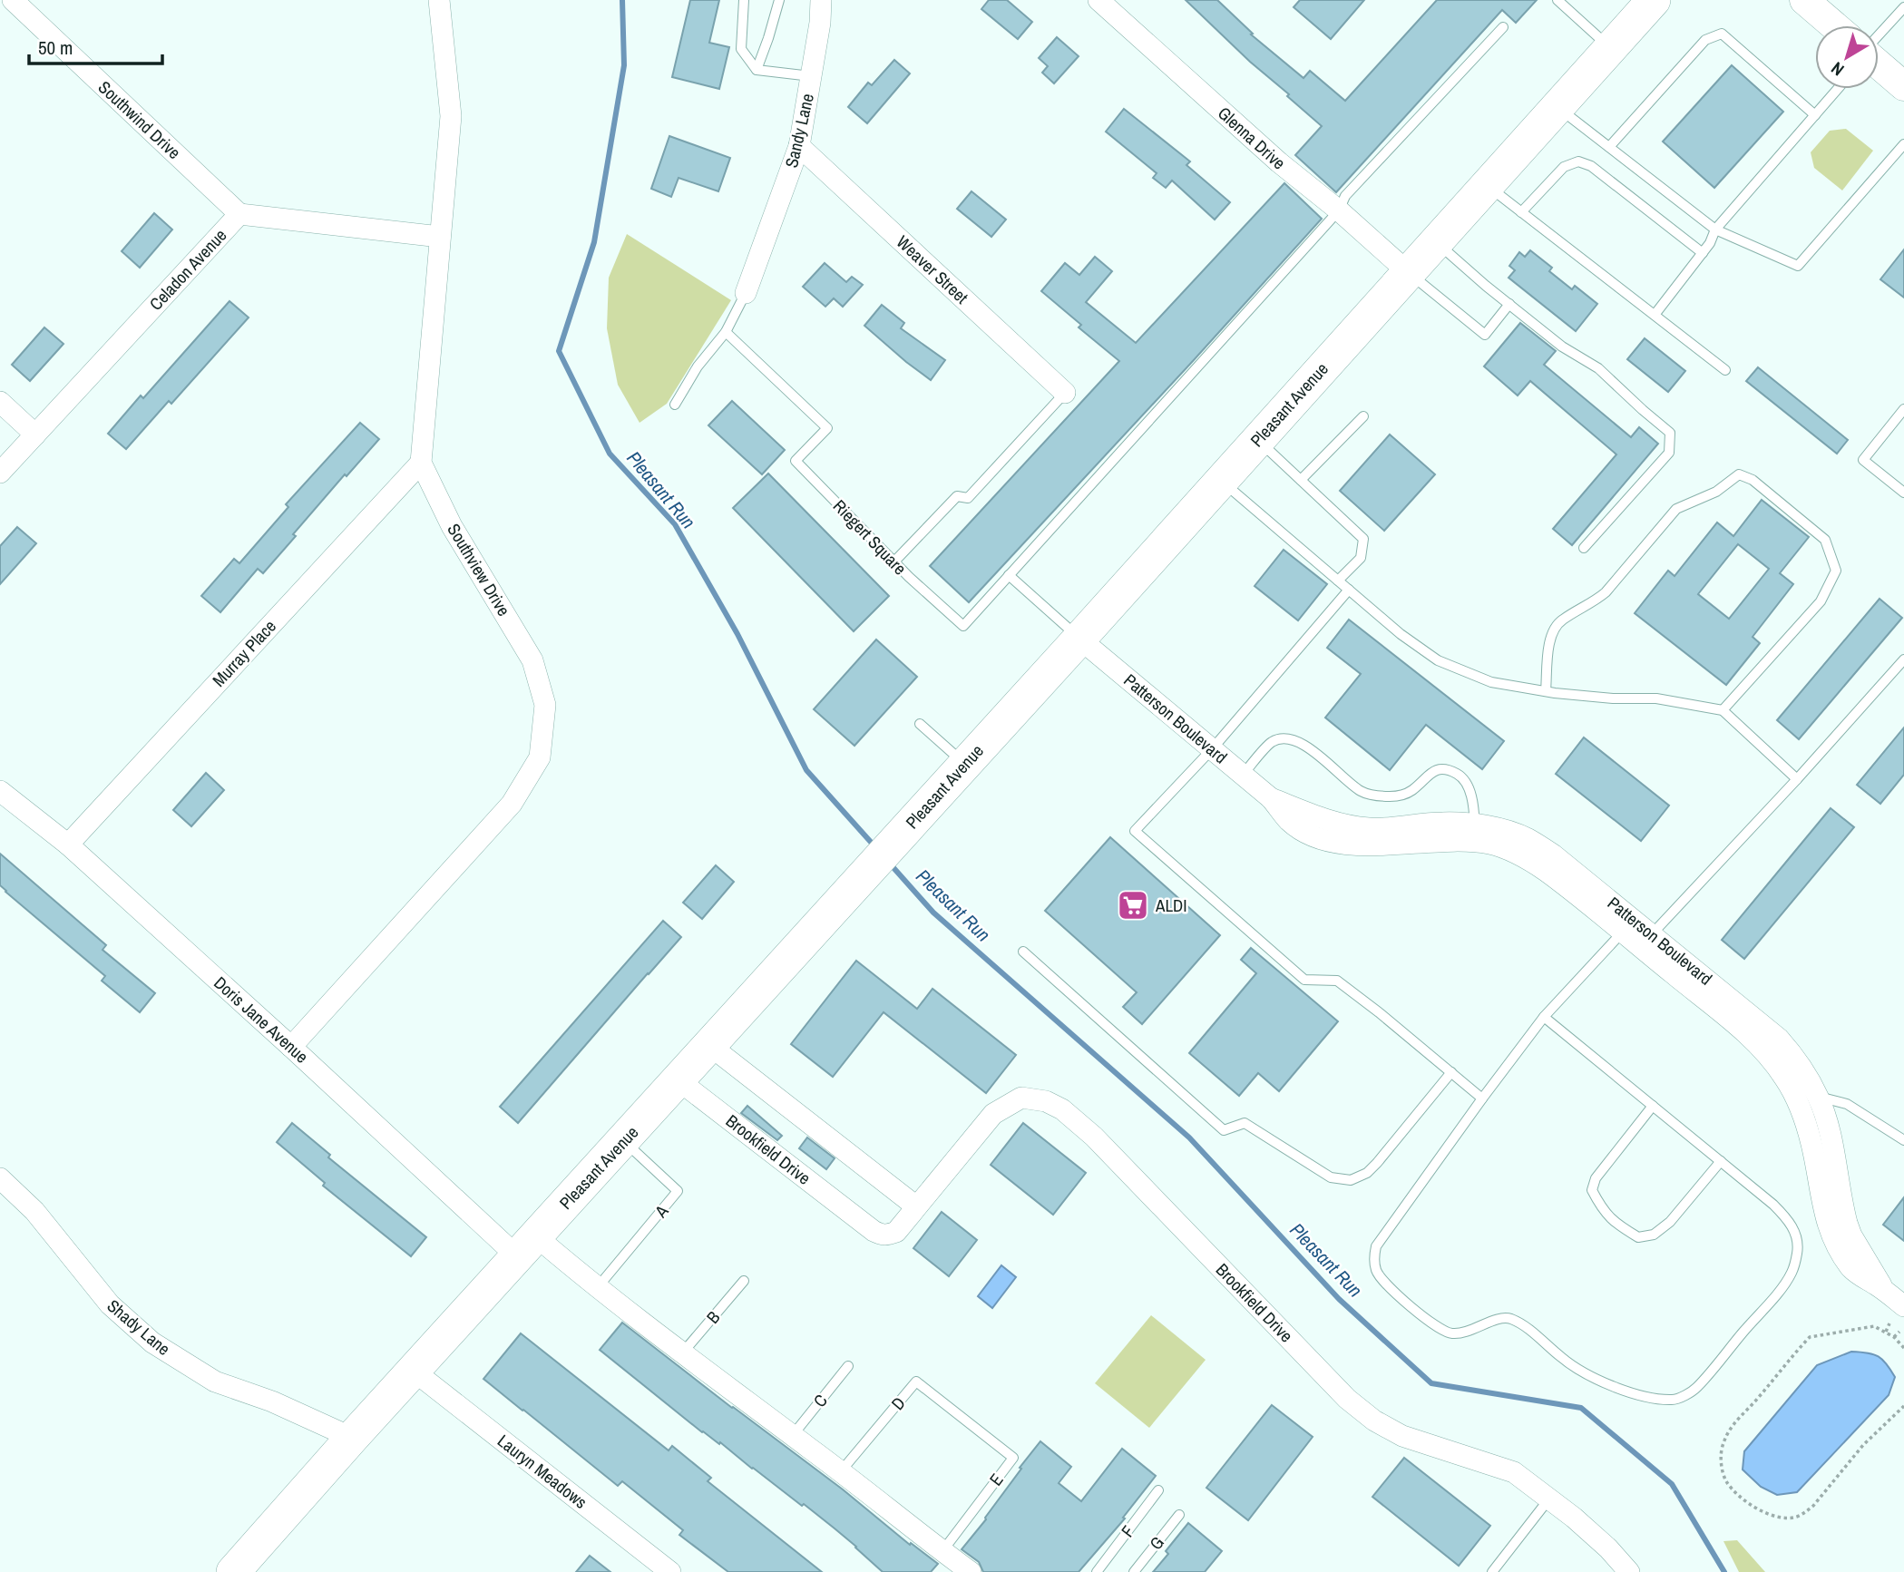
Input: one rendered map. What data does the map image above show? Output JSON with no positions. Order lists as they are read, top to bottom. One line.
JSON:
{"streets":{"main road":["Pleasant Avenue"],"street":["Southwind Drive","Sandy Lane","Glenna Drive","Celadon Avenue","Weaver Street","Southview Drive","Murray Place","Patterson Boulevard","Doris Jane Avenue","Brookfield Drive","Shady Lane","Lauryn Meadows"],"lane":["Riegert Square","A","B","C","D","E","F","G"]},"crossings":[["Southwind Drive","Celadon Avenue"],["Sandy Lane","Weaver Street"],["Glenna Drive","Pleasant Avenue"],["Pleasant Avenue","Patterson Boulevard"],["Pleasant Avenue","Doris Jane Avenue"],["Pleasant Avenue","Brookfield Drive"],["Pleasant Avenue","A"],["Pleasant Avenue","Shady Lane"],["Pleasant Avenue","Lauryn Meadows"],["Southview Drive","Murray Place"],["Southview Drive","Doris Jane Avenue"],["Murray Place","Doris Jane Avenue"],["Doris Jane Avenue","A"],["Doris Jane Avenue","B"],["Doris Jane Avenue","C"],["Doris Jane Avenue","D"],["Doris Jane Avenue","E"],["D","E"]],"water":["Pleasant Run"],"places":{"supermarket":["ALDI"]},"scale_bar":"50 m","north":"bottom left"}
